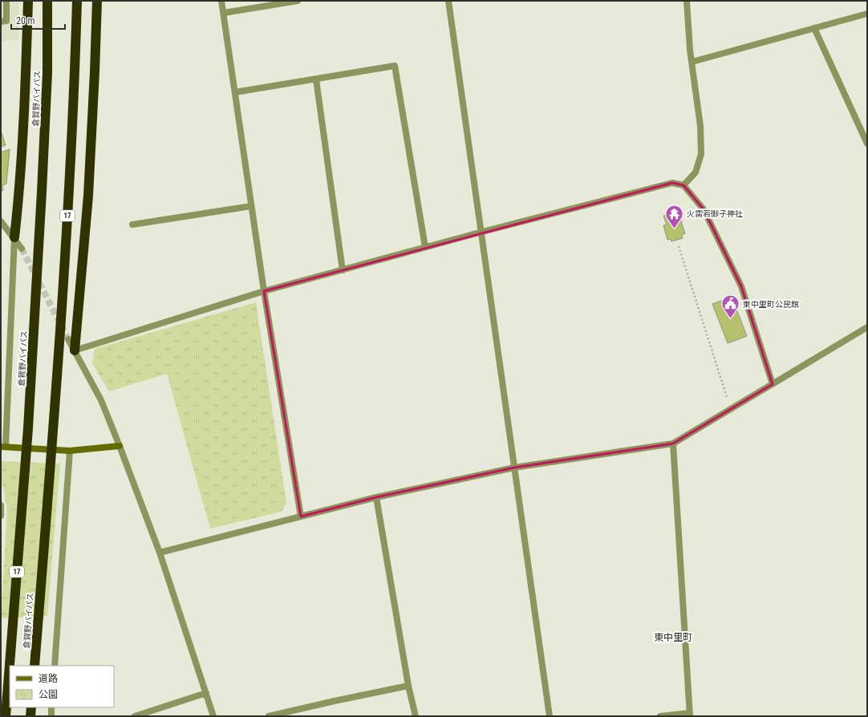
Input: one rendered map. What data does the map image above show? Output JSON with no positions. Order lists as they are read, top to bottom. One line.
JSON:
{"streets":{"highway":["倉賀野バイパス","17"]},"districts":["東中里町"],"places":{"temple":["火雷若御子神社"],"public building":["東中里町公民館"]},"legend":["道路","公園"],"scale_bar":"20 m"}
